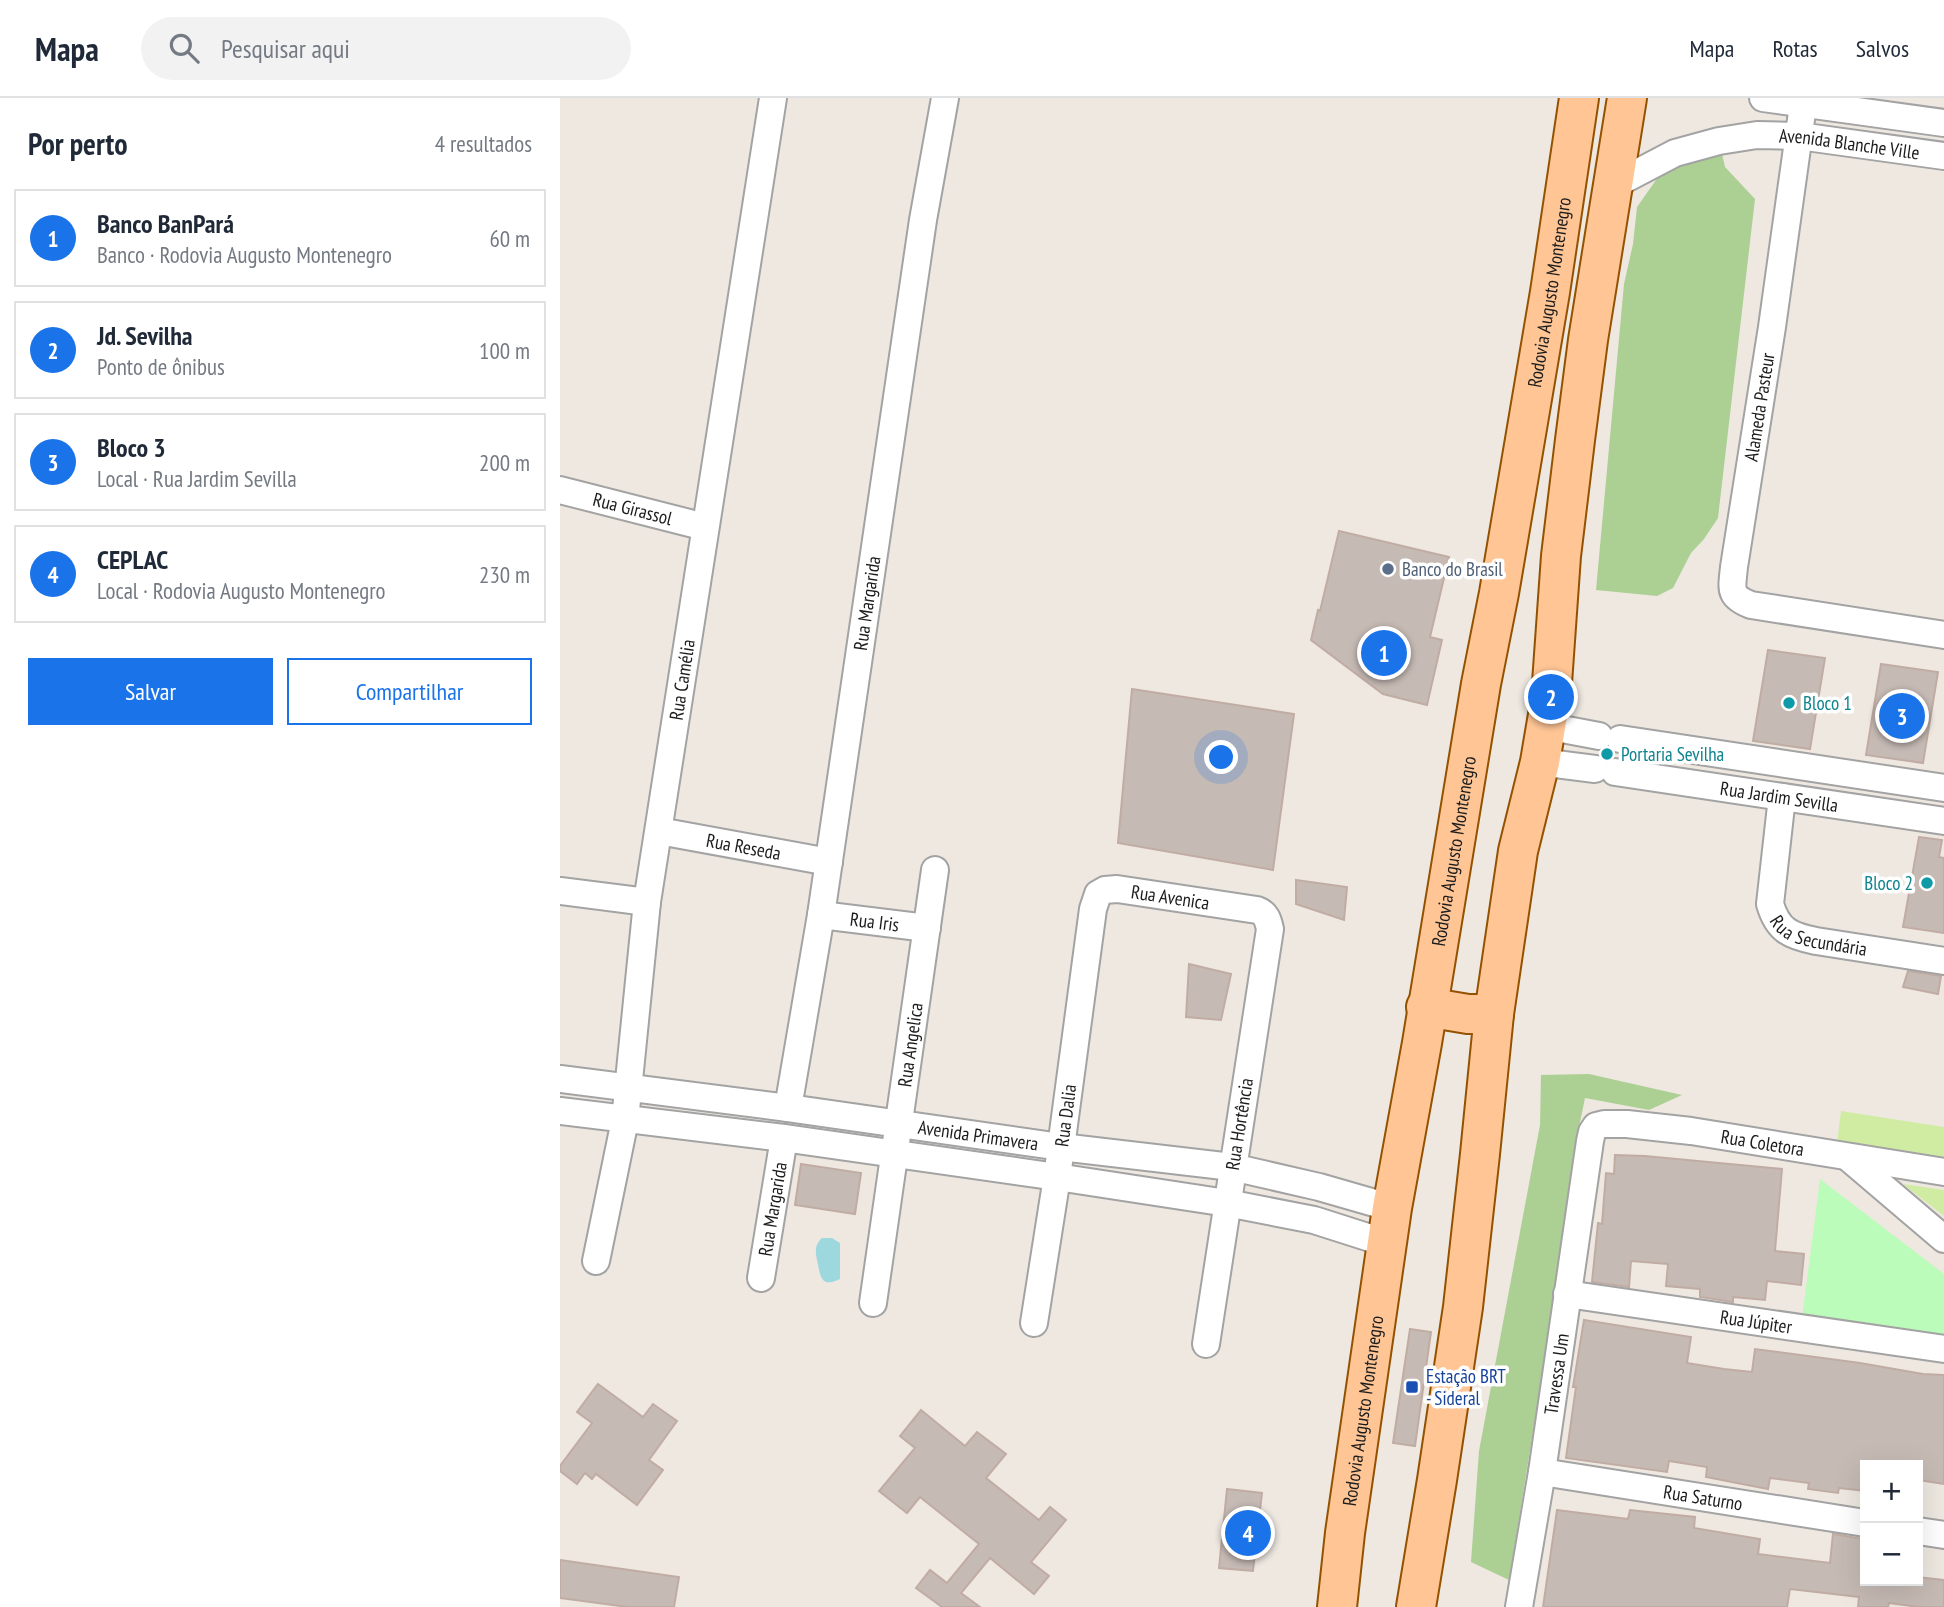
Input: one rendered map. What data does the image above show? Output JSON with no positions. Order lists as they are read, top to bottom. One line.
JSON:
{"streets":{"main road":["Rodovia Augusto Montenegro"],"street":["Avenida Blanche Ville","Alameda Pasteur","Rua Girassol","Rua Margarida","Rua Camélia","Rua Jardim Sevilla","Rua Reseda","Rua Avenica","Rua Iris","Rua Secundária","Rua Angelica","Rua Dalia","Rua Hortência","Avenida Primavera","Rua Coletora","Rua Júpiter","Travessa Um","Rua Saturno"]},"crossings":[["Avenida Blanche Ville","Alameda Pasteur"],["Rodovia Augusto Montenegro","Avenida Primavera"],["Rua Girassol","Rua Camélia"],["Rua Margarida","Rua Reseda"],["Rua Margarida","Rua Iris"],["Rua Margarida","Avenida Primavera"],["Rua Camélia","Rua Reseda"],["Rua Camélia","Avenida Primavera"],["Rua Jardim Sevilla","Rua Secundária"],["Rua Avenica","Rua Dalia"],["Rua Avenica","Rua Hortência"],["Rua Iris","Rua Angelica"],["Rua Angelica","Avenida Primavera"],["Rua Dalia","Avenida Primavera"],["Rua Hortência","Avenida Primavera"],["Rua Coletora","Travessa Um"],["Rua Júpiter","Travessa Um"],["Travessa Um","Rua Saturno"]],"places":{"other":["Banco do Brasil","Bloco 1","Portaria Sevilha","Bloco 2"],"transit":["Estação BRT - Sideral"]},"page":{"header":"Mapa","search":"Pesquisar aqui","nav":["Mapa","Rotas","Salvos"],"heading":["Por perto","4 resultados"],"list":[{"mark":"1","name":"Banco BanPará","note":"Banco · Rodovia Augusto Montenegro","value":"60 m"},{"mark":"2","name":"Jd. Sevilha","note":"Ponto de ônibus","value":"100 m"},{"mark":"3","name":"Bloco 3","note":"Local · Rua Jardim Sevilla","value":"200 m"},{"mark":"4","name":"CEPLAC","note":"Local · Rodovia Augusto Montenegro","value":"230 m"}],"pins":["1","2","3","4"],"buttons":["Salvar","Compartilhar"],"map_buttons":["+","−"]}}
